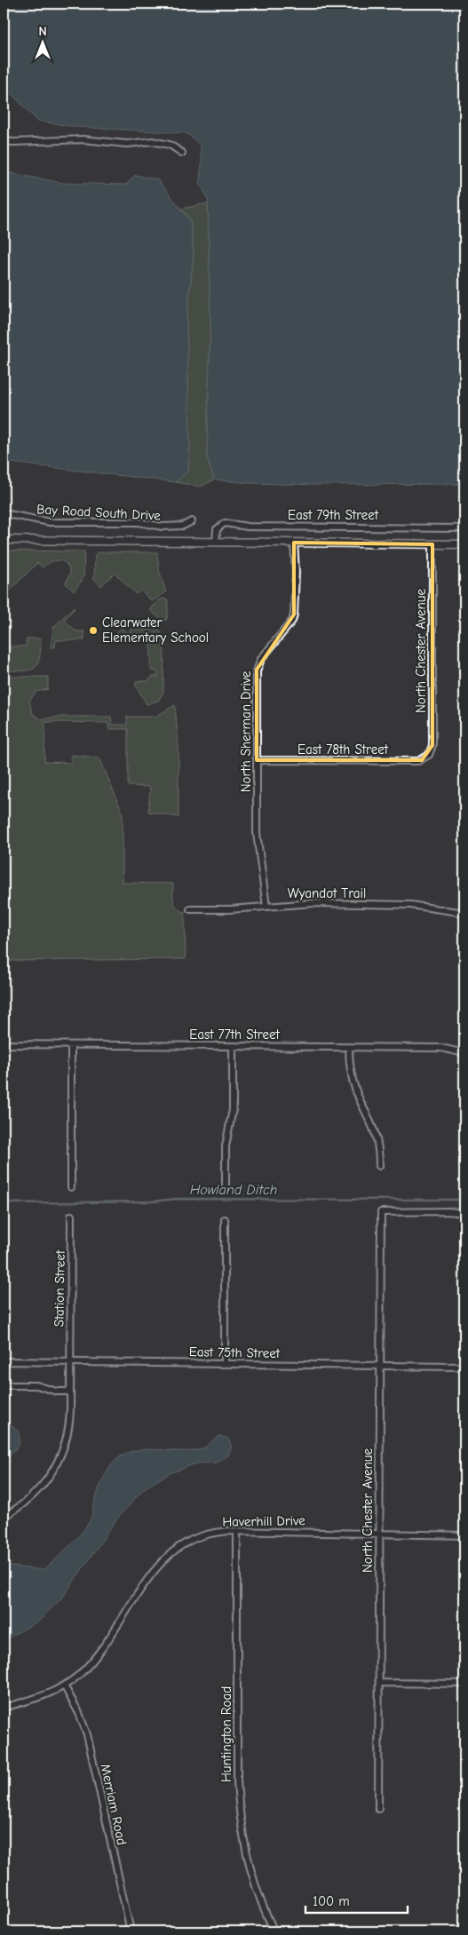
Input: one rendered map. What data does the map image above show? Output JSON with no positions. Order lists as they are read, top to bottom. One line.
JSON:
{"streets":{"street":["Bay Road South Drive","East 79th Street","North Chester Avenue","North Sherman Drive","East 78th Street","Wyandot Trail","East 77th Street","Station Street","East 75th Street","Haverhill Drive","Huntington Road","Merriam Road"]},"crossings":[["East 79th Street","North Chester Avenue"],["East 79th Street","North Sherman Drive"],["North Chester Avenue","East 78th Street"],["North Chester Avenue","East 75th Street"],["North Chester Avenue","Haverhill Drive"],["North Sherman Drive","East 78th Street"],["North Sherman Drive","Wyandot Trail"],["Station Street","East 75th Street"],["Haverhill Drive","Huntington Road"],["Haverhill Drive","Merriam Road"]],"water":["Howland Ditch"],"places":["Clearwater Elementary School"],"scale_bar":"100 m","north":"top"}
